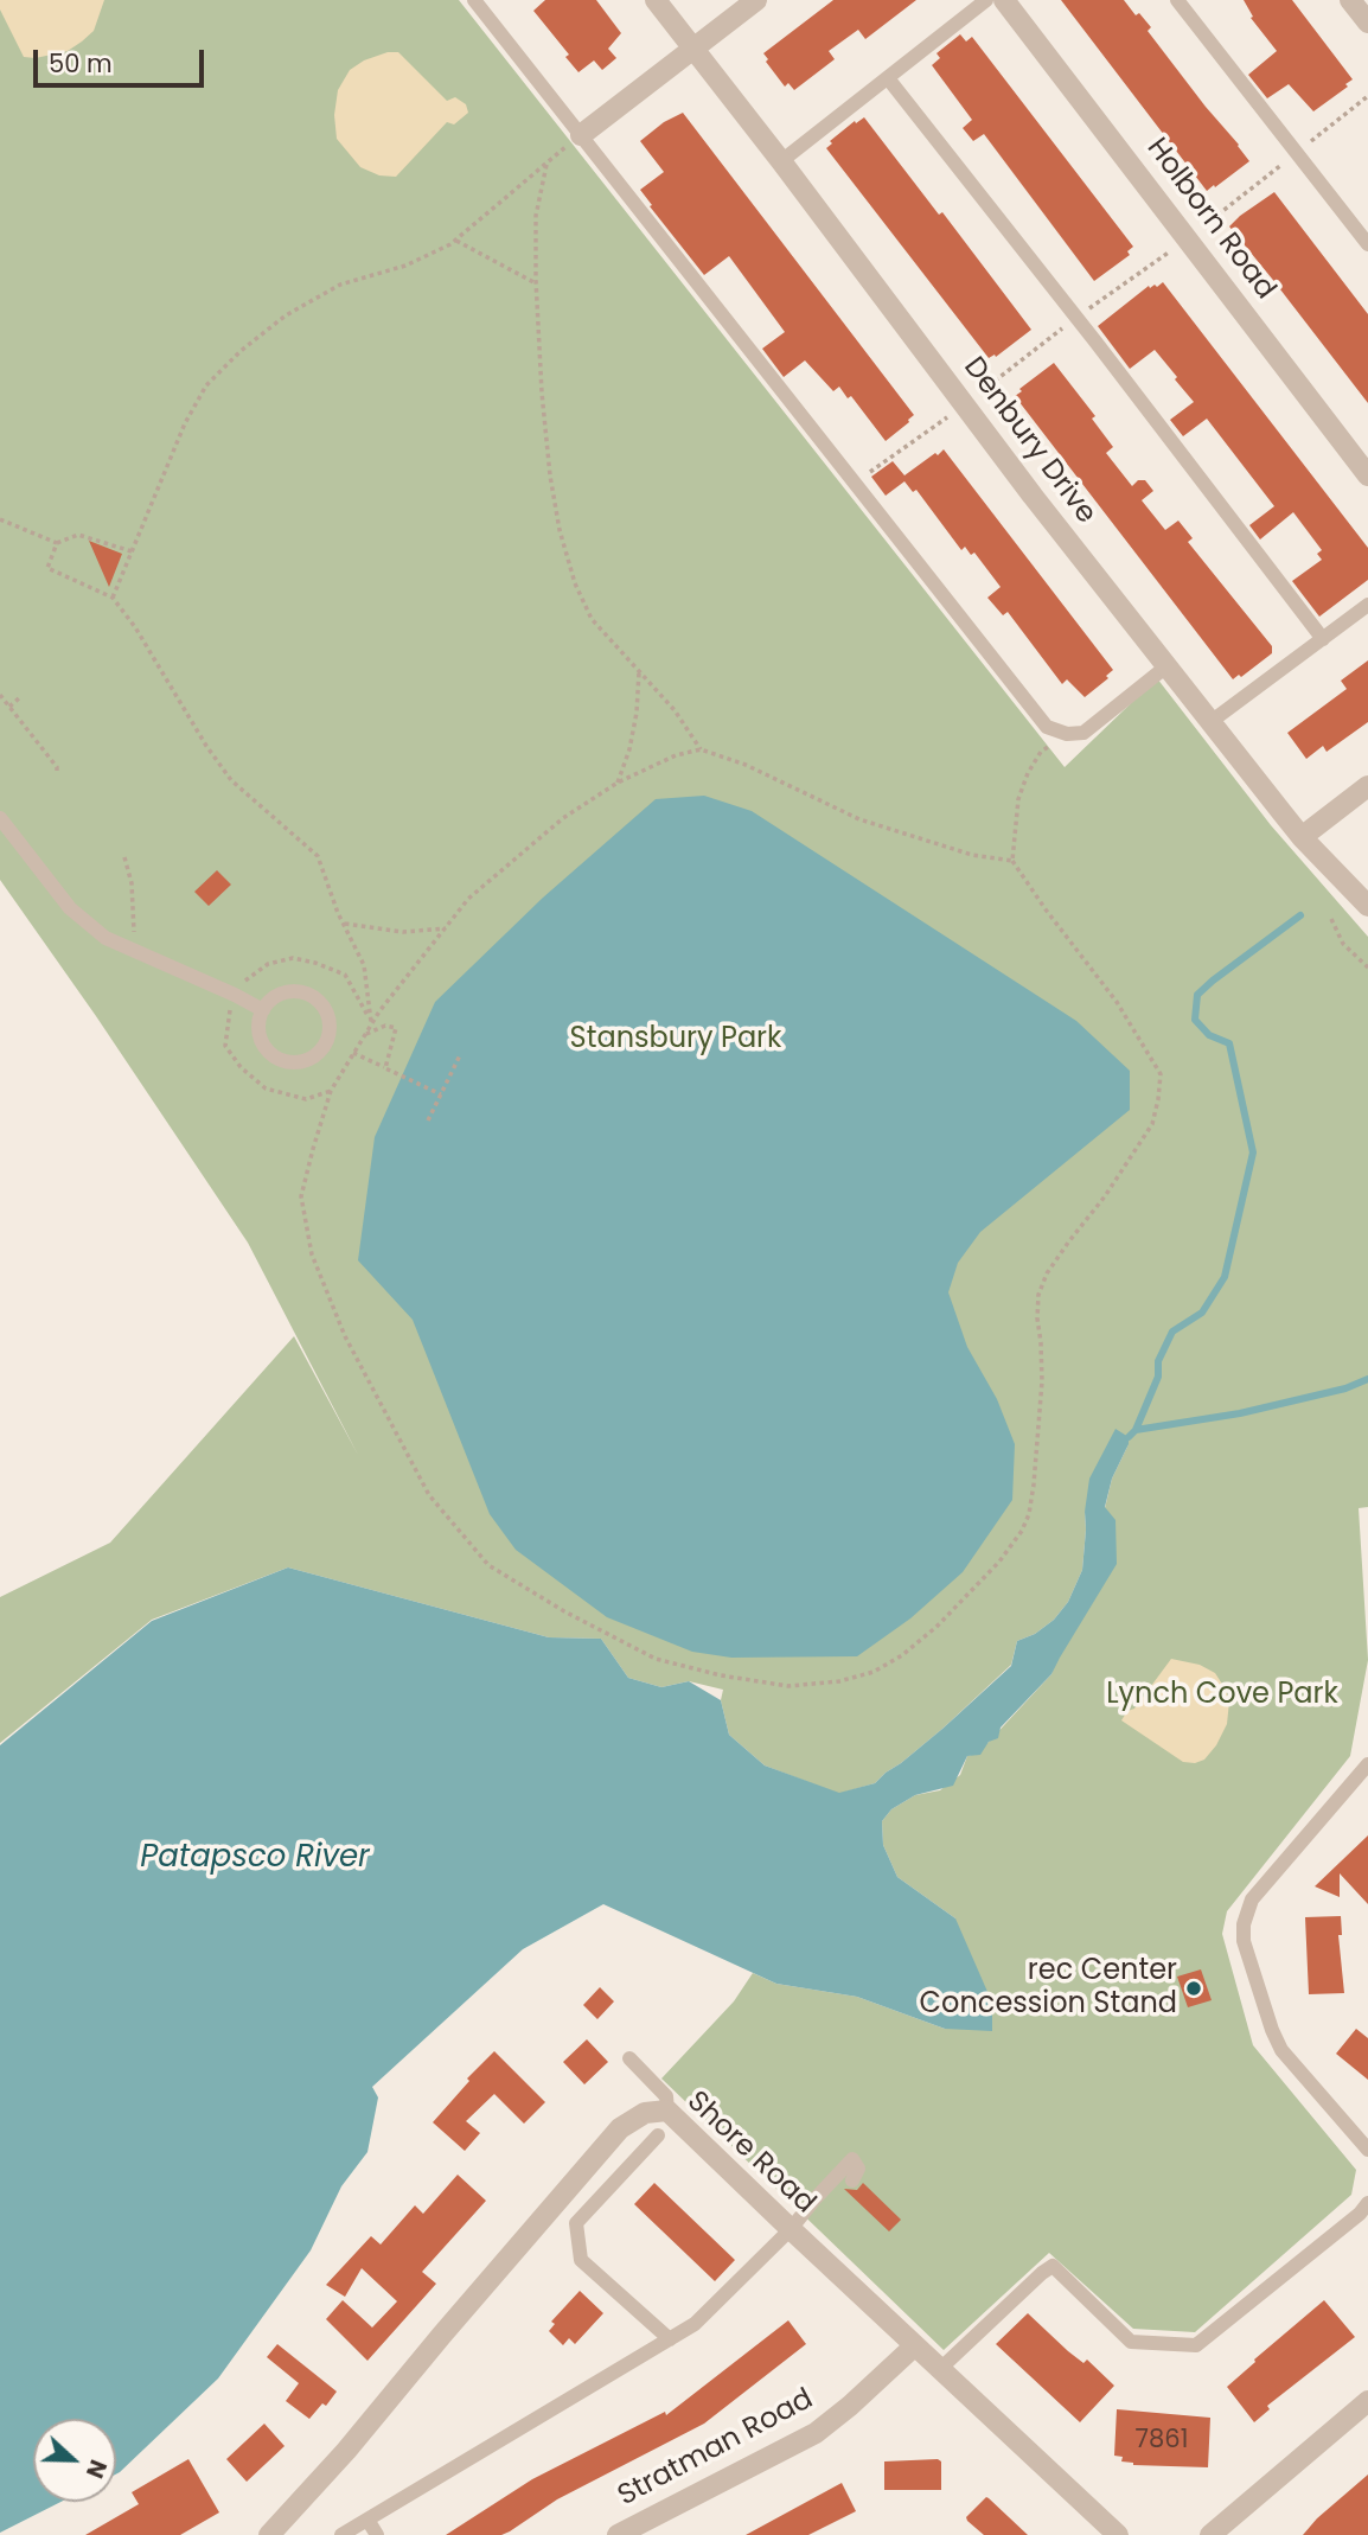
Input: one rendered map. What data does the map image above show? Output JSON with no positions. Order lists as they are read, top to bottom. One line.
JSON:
{"streets":{"street":["Holborn Road","Denbury Drive","Shore Road","Stratman Road"]},"crossings":[["Shore Road","Stratman Road"]],"water":["Patapsco River"],"parks":["Stansbury Park","Lynch Cove Park"],"places":["rec Center Concession Stand"],"house_numbers":["7861"],"scale_bar":"50 m","north":"right"}
